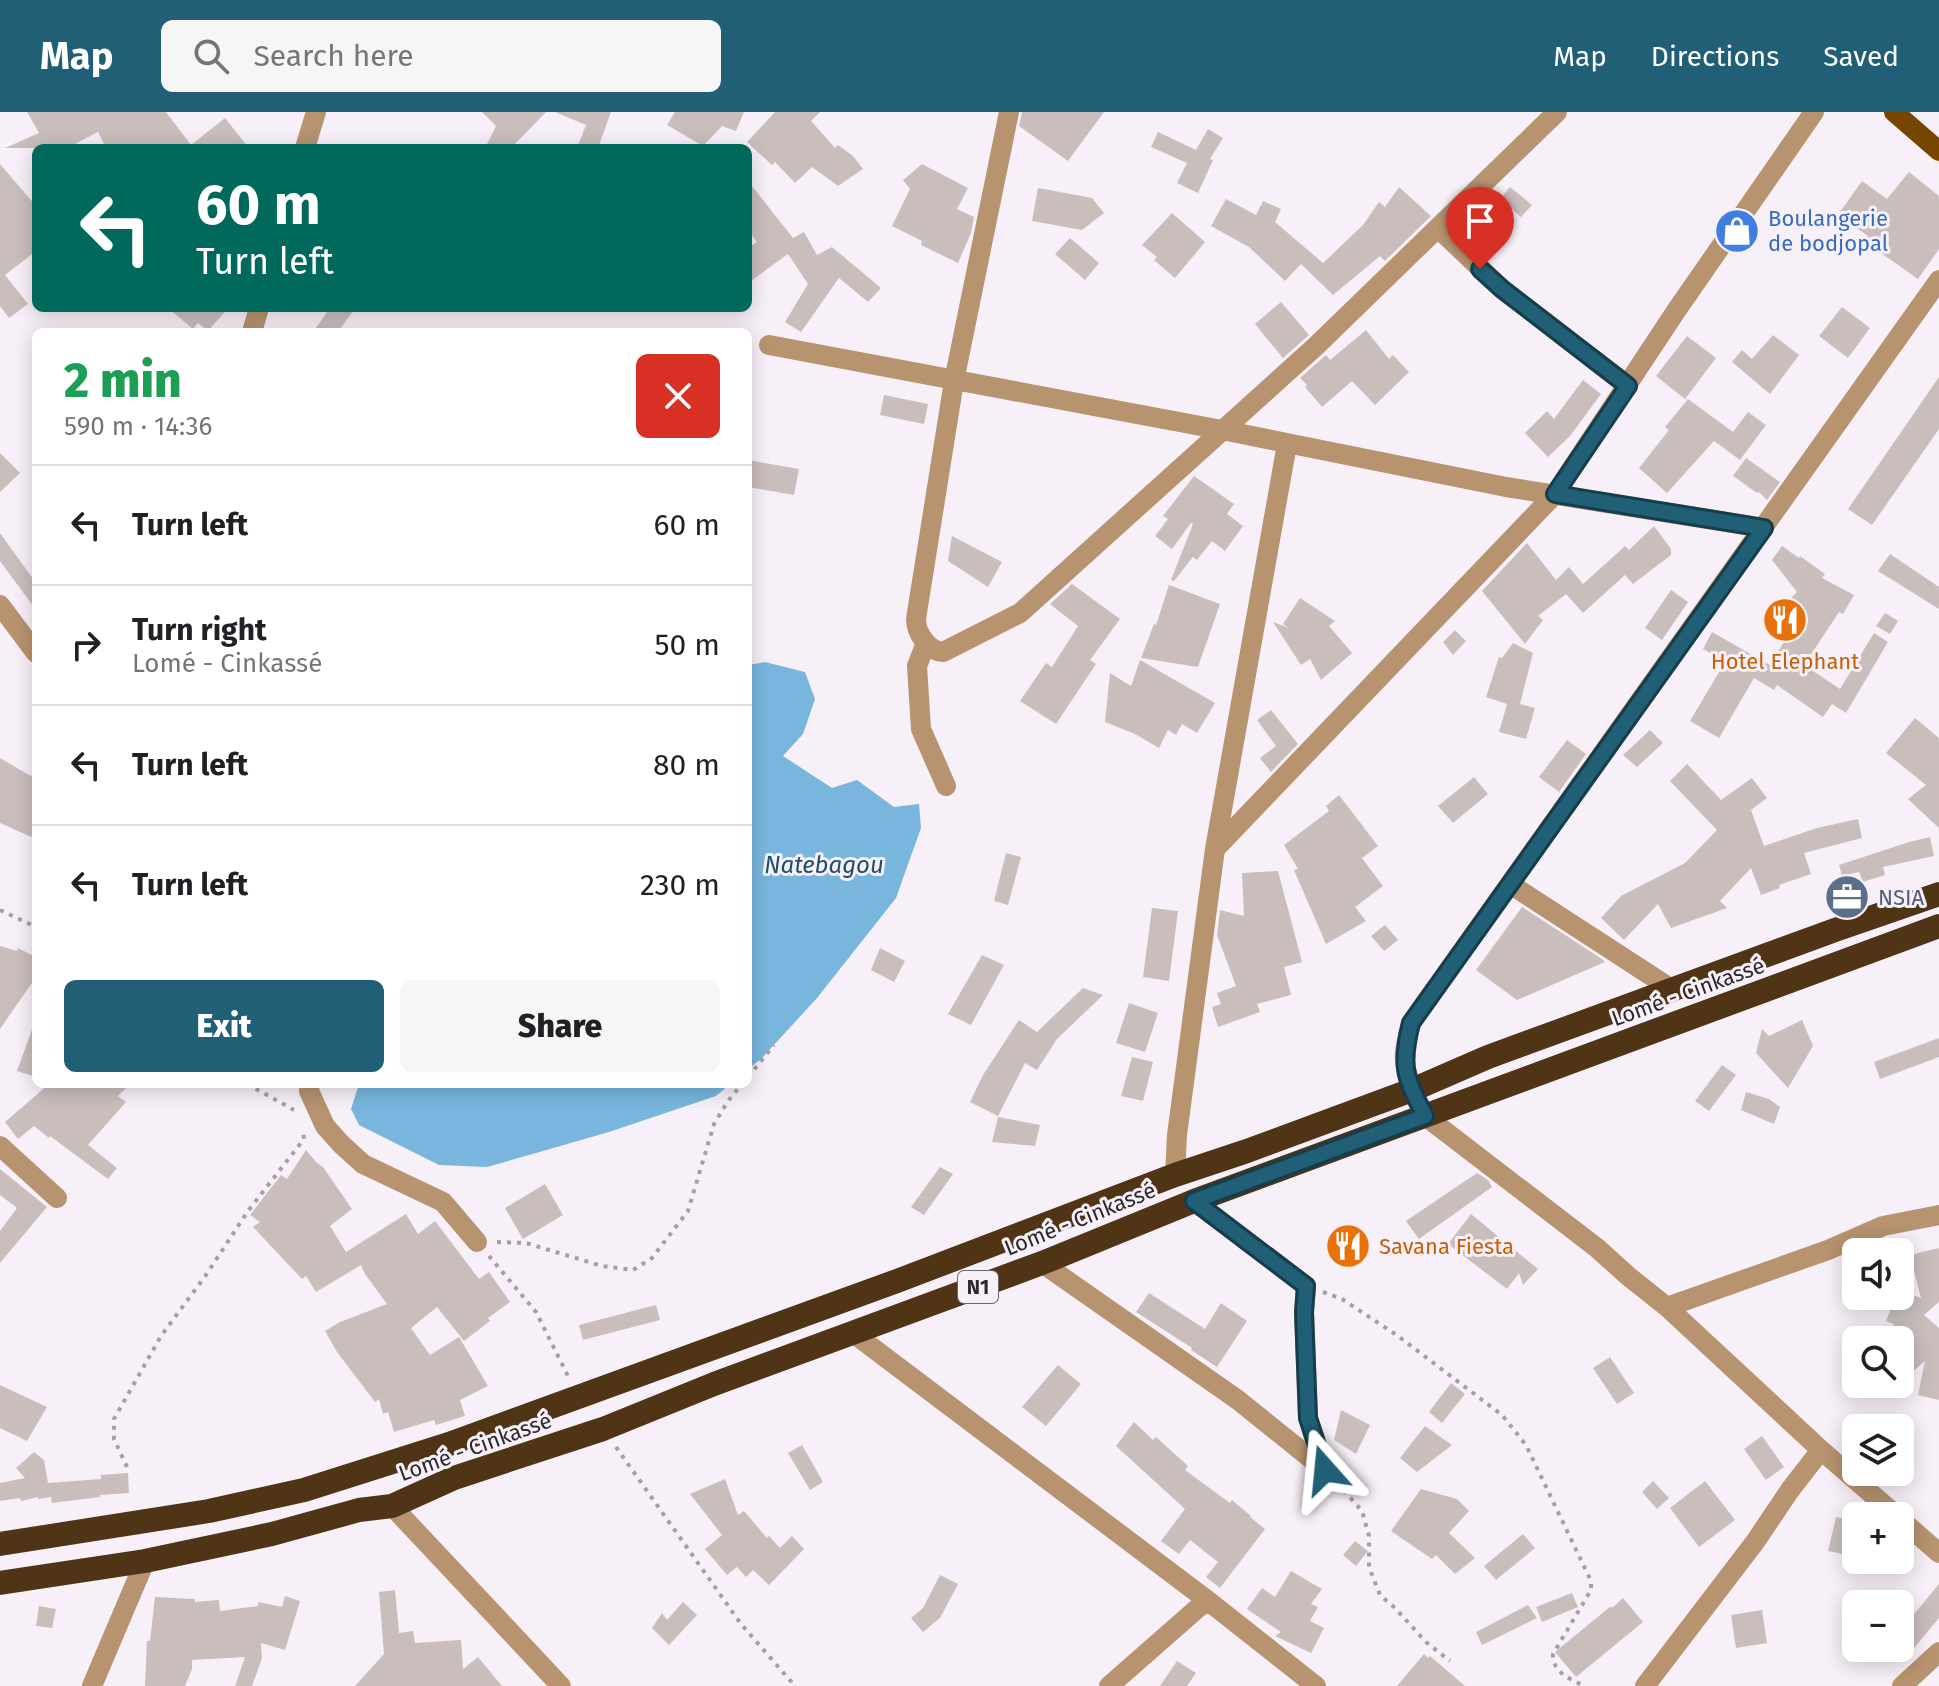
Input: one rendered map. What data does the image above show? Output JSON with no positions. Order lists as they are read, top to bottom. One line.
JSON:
{"streets":{"highway":["Lomé - Cinkassé","N1"]},"water":["Natebagou"],"places":{"shop":["Boulangerie de bodjopal"],"restaurant":["Hotel Elephant","Savana Fiesta"],"office":["NSIA"]},"page":{"header":"Map","search":"Search here","nav":["Map","Directions","Saved"],"turn":["60 m","Turn left"],"heading":["2 min","590 m · 14:36"],"list":[{"name":"Turn left","value":"60 m"},{"name":"Turn right","note":"Lomé - Cinkassé","value":"50 m"},{"name":"Turn left","value":"80 m"},{"name":"Turn left","value":"230 m"}],"buttons":["Exit","Share"],"map_buttons":["+","−"]}}
